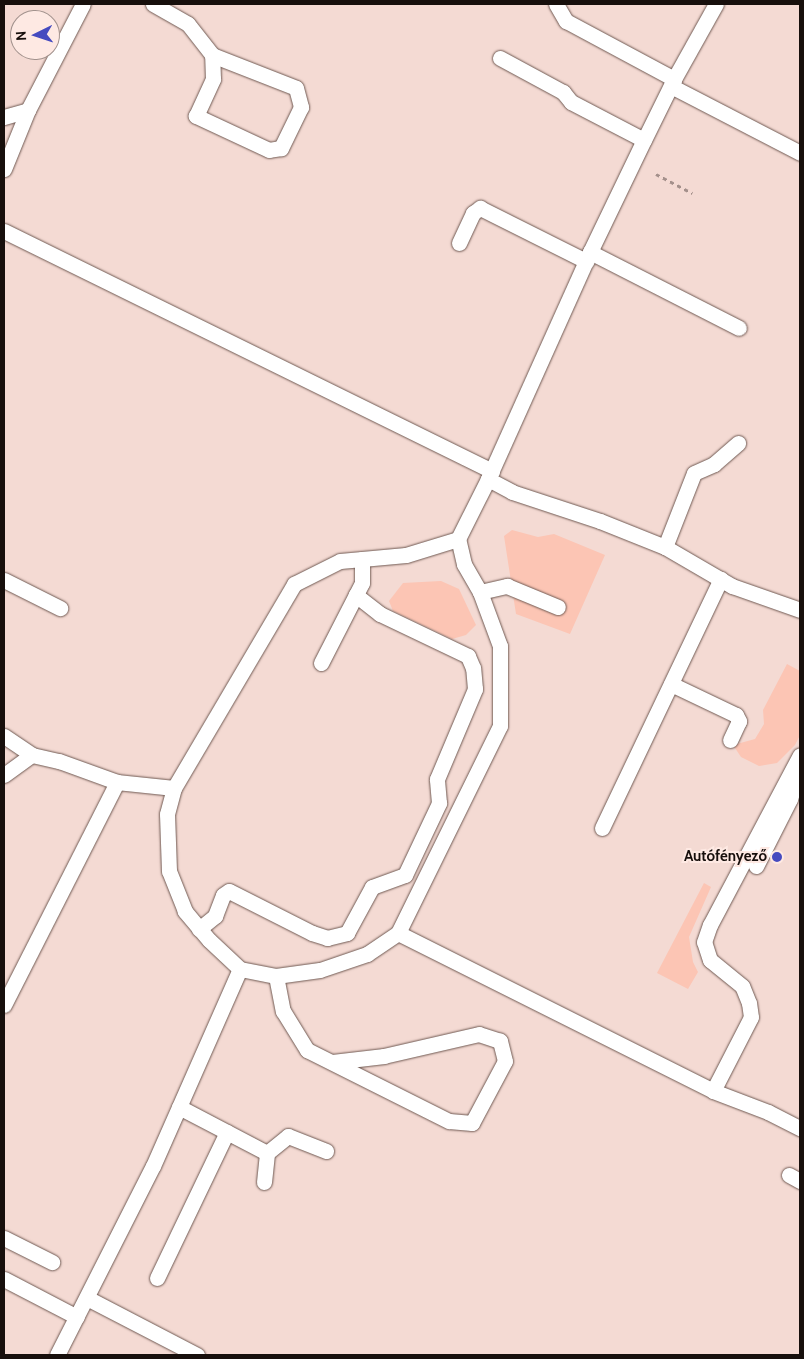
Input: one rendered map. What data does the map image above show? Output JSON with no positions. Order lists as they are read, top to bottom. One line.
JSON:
{"places":["Autófényező"],"north":"left"}
